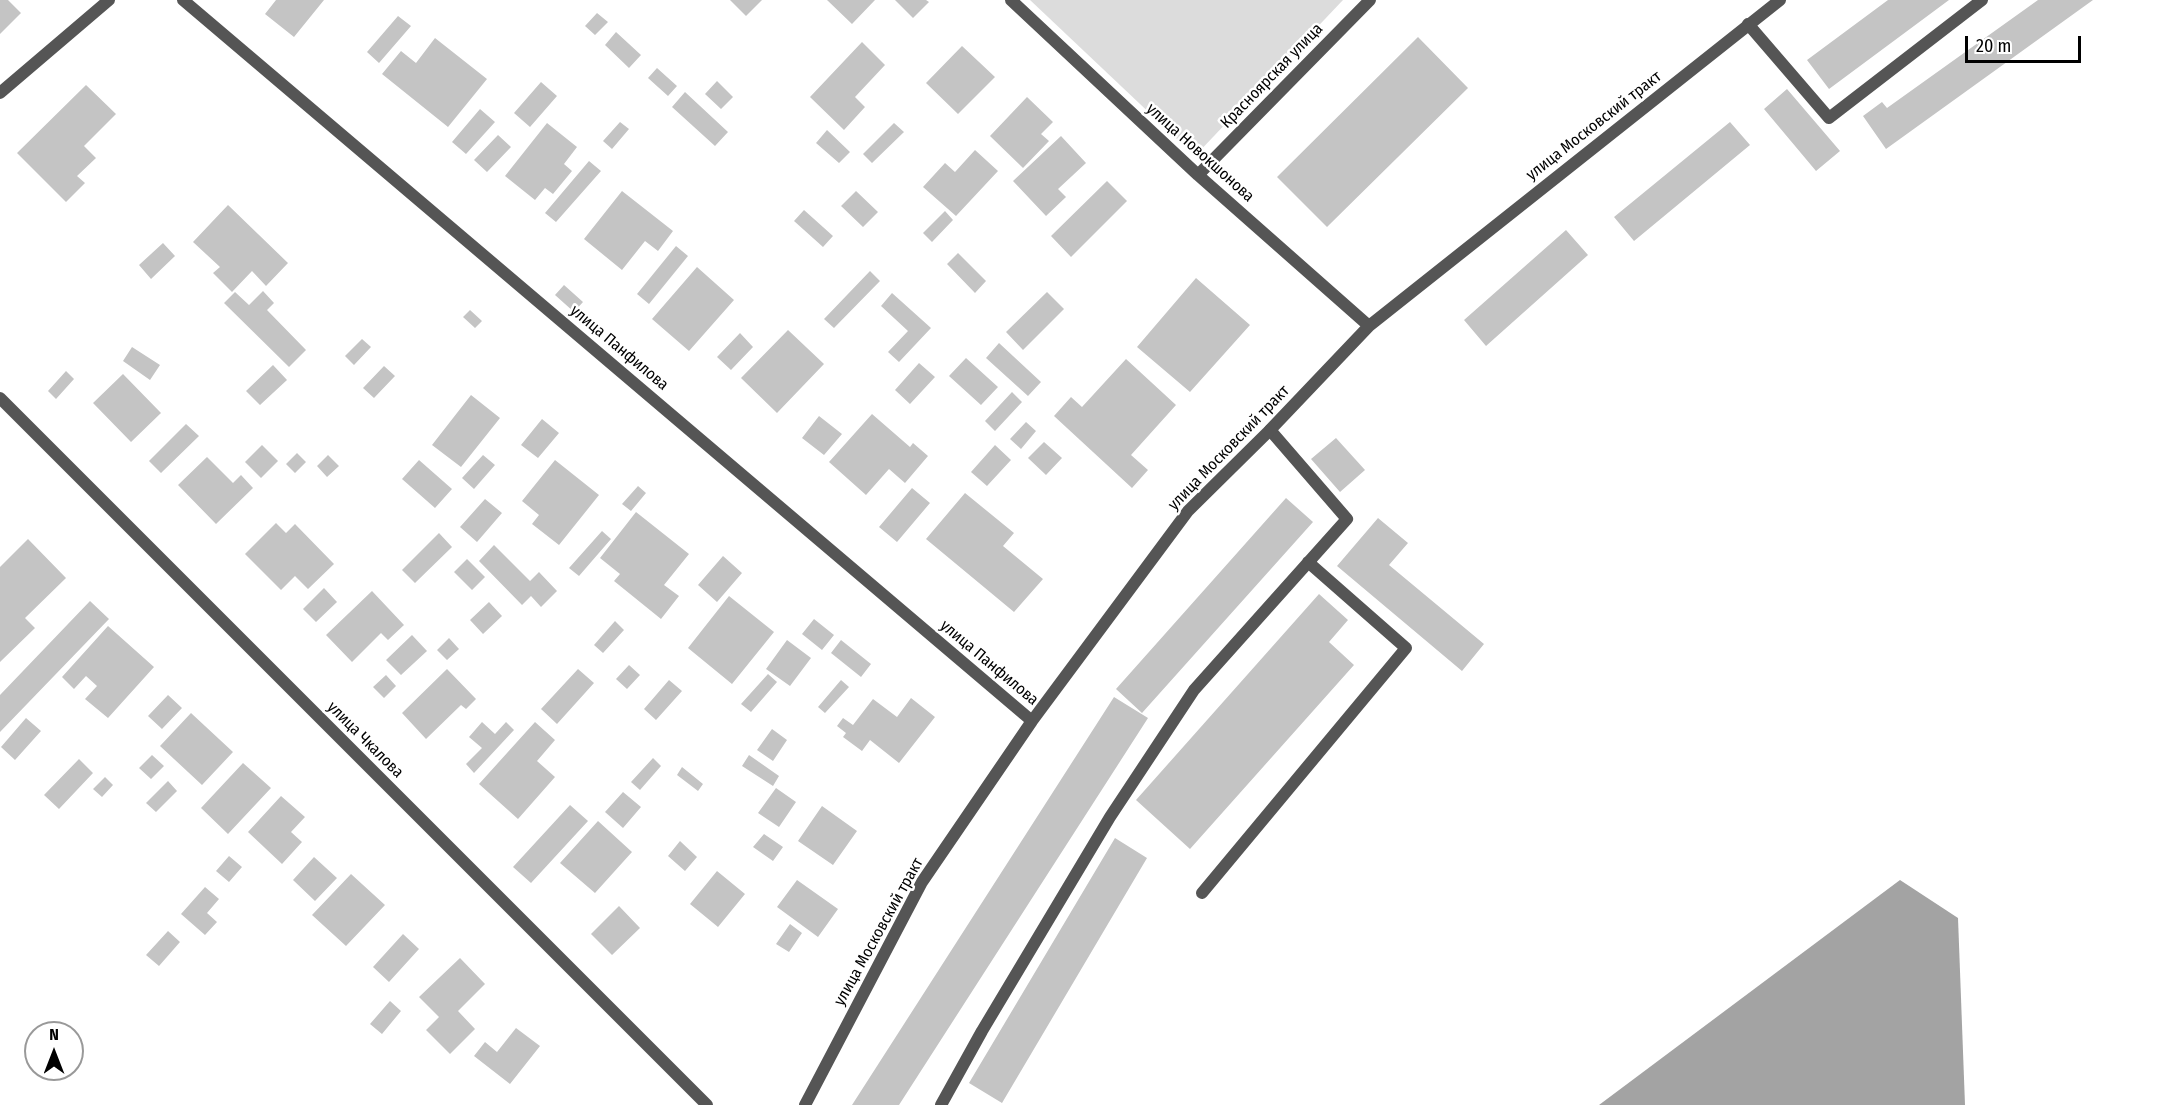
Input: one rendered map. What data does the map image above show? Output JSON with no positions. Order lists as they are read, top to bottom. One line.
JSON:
{"streets":{"street":["Красноярская улица","улица Московский тракт","улица Новокшонова","улица Панфилова","улица Чкалова"]},"crossings":[["Красноярская улица","улица Новокшонова"],["улица Московский тракт","улица Новокшонова"],["улица Московский тракт","улица Панфилова"]],"scale_bar":"20 m","north":"top"}
